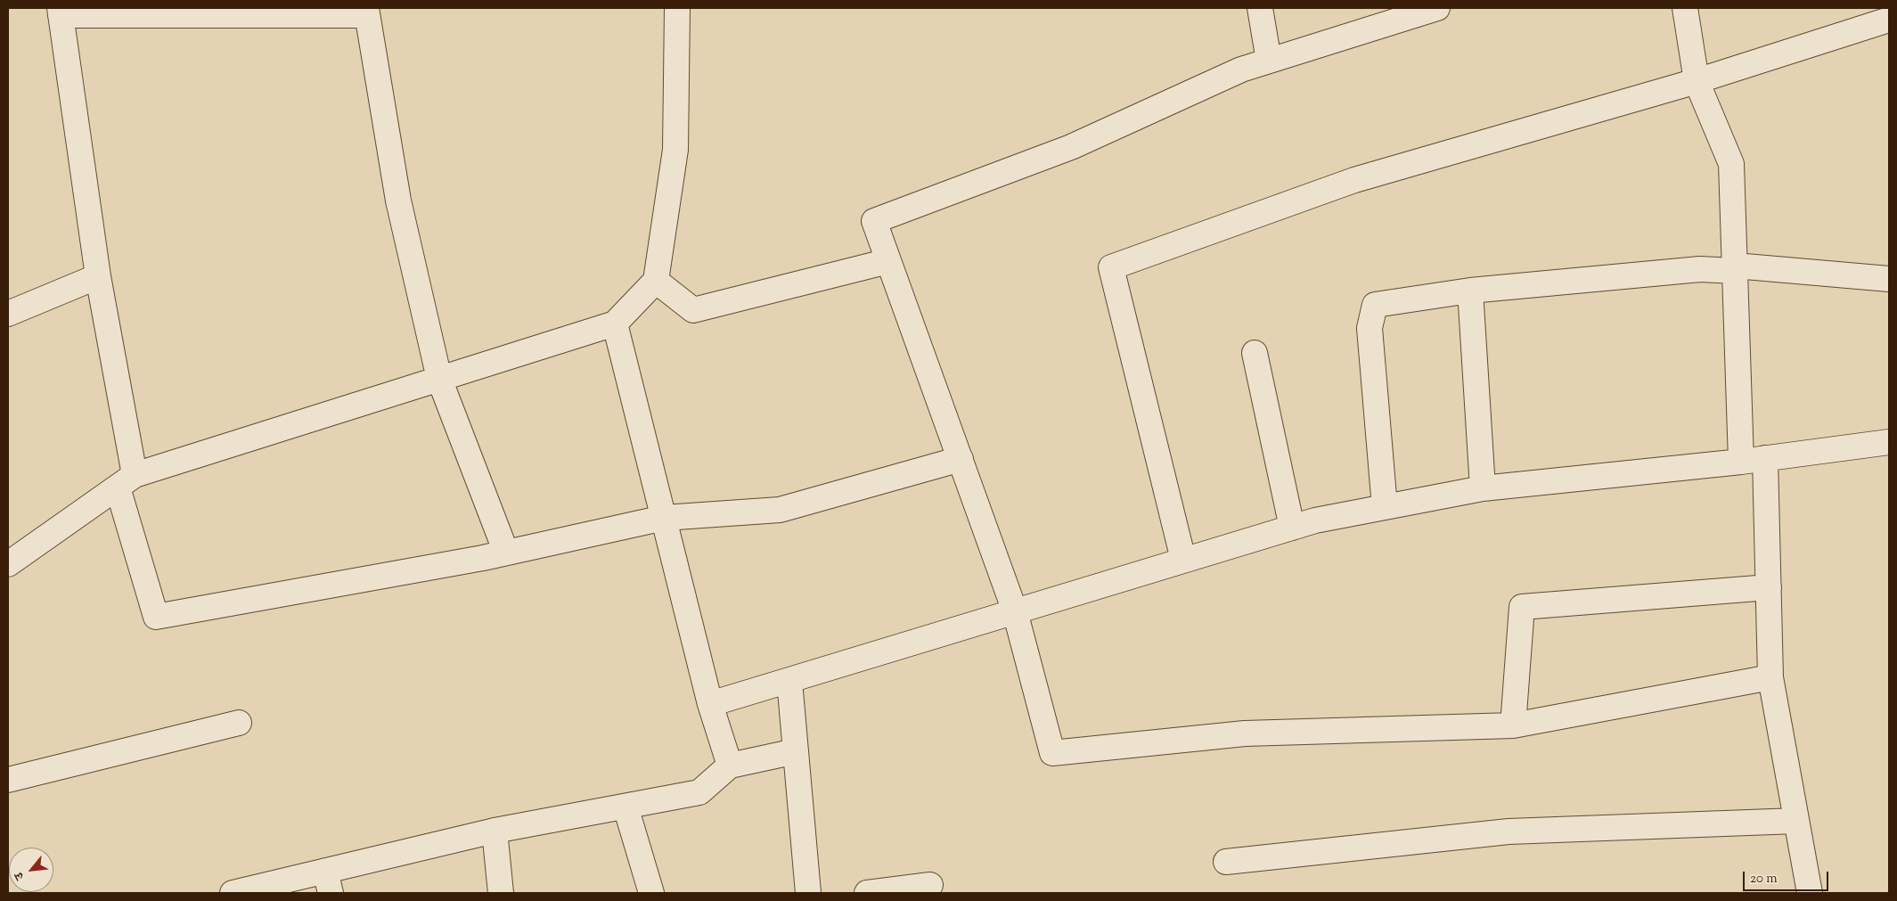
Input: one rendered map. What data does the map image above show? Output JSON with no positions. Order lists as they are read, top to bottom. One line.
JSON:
{"scale_bar":"20 m","north":"bottom left"}
